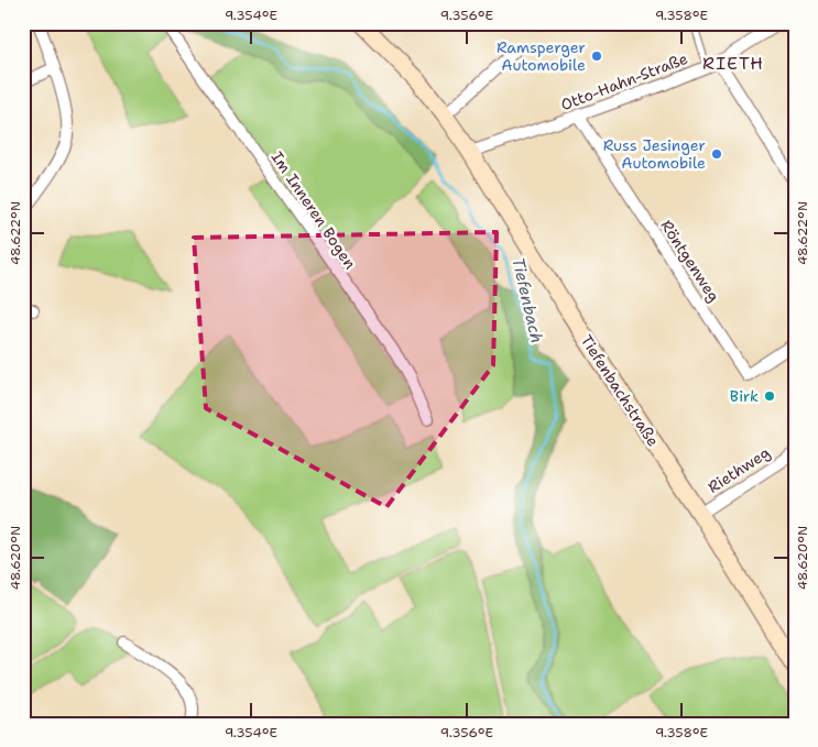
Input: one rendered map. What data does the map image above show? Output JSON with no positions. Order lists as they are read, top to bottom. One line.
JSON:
{"streets":{"street":["Otto-Hahn-Straße","Im Inneren Bogen","Röntgenweg","Tiefenbachstraße","Riethweg"]},"crossings":[["Otto-Hahn-Straße","Röntgenweg"],["Otto-Hahn-Straße","Tiefenbachstraße"],["Tiefenbachstraße","Riethweg"]],"districts":["RIETH"],"water":["Tiefenbach"],"places":["Ramsperger Automobile","Russ Jesinger Automobile","Birk"],"coordinates":["9.354°E","9.356°E","9.358°E","48.622°N","48.620°N"]}
